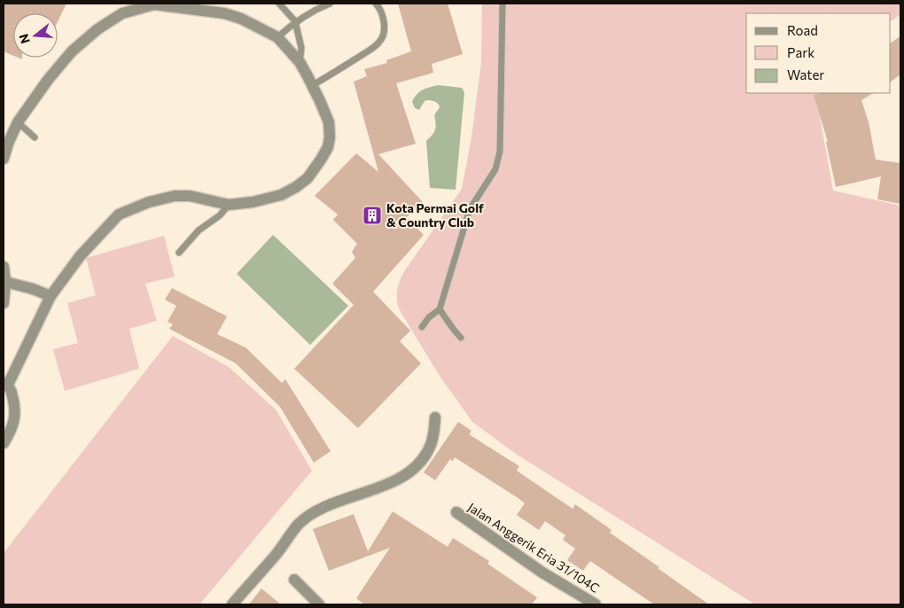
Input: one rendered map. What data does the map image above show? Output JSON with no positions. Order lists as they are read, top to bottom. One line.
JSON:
{"streets":{"street":["Jalan Anggerik Eria 31/104C"]},"places":{"building":["Kota Permai Golf & Country Club"]},"legend":["Road","Park","Water"],"north":"left"}
